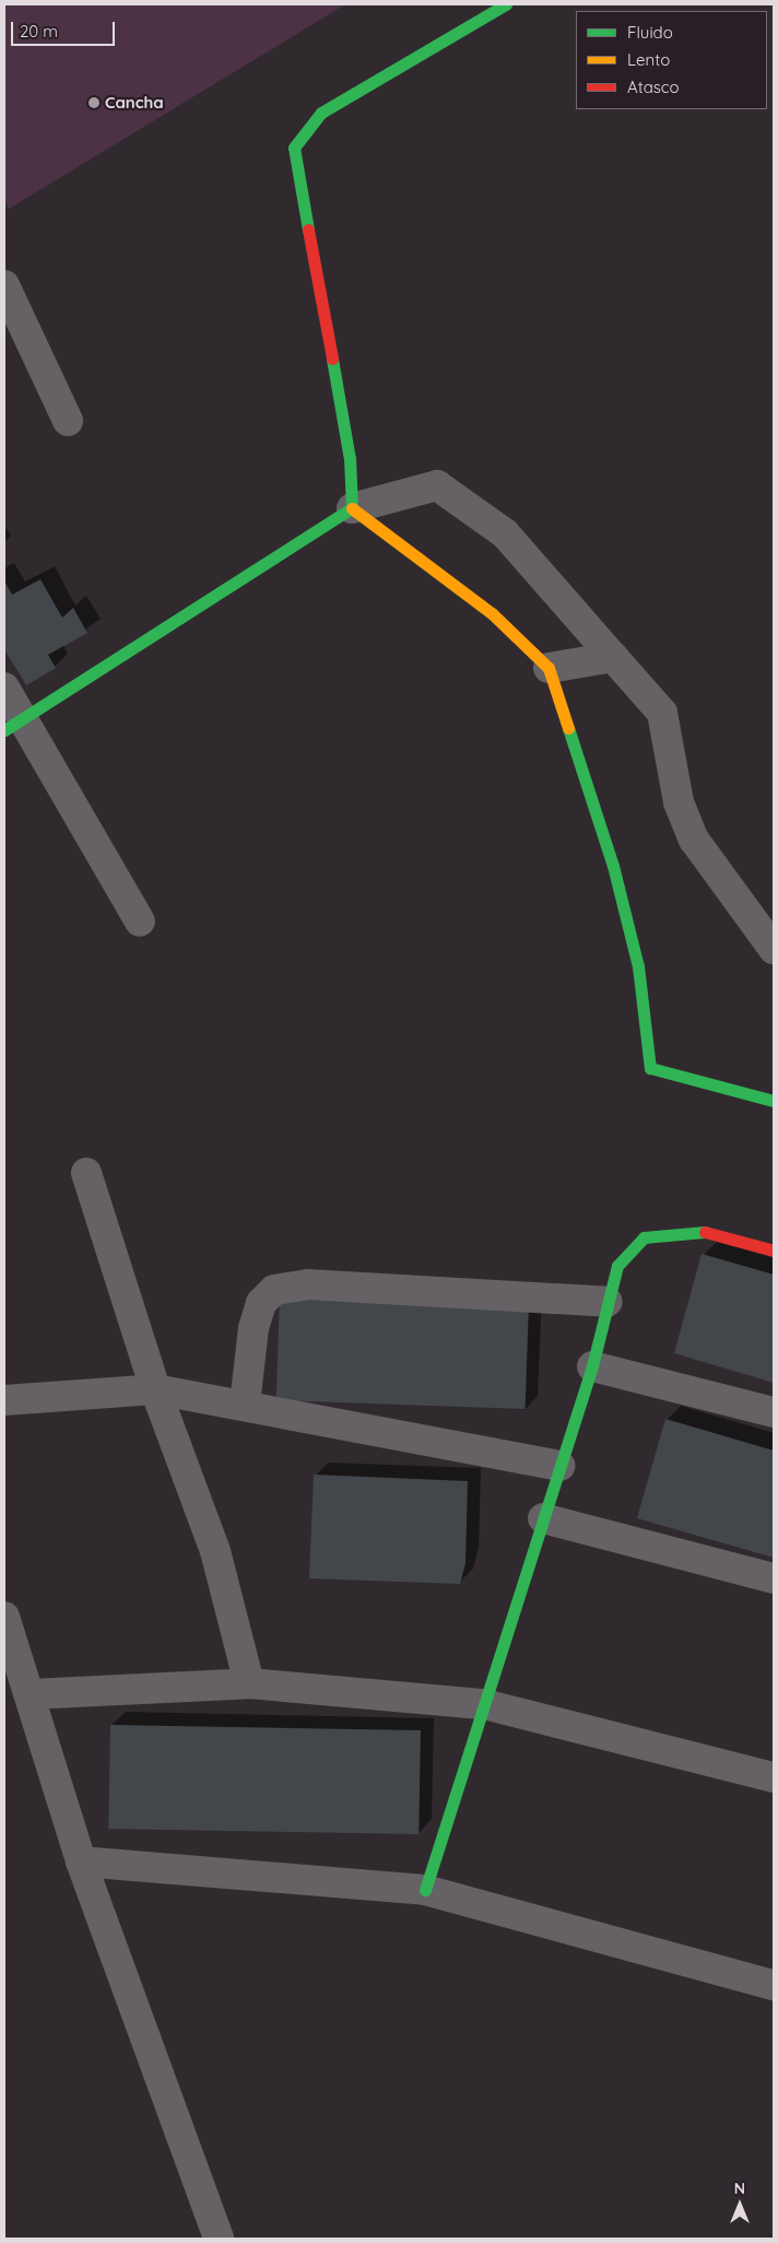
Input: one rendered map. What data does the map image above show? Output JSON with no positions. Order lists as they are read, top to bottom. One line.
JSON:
{"places":["Cancha"],"legend":["Fluido","Lento","Atasco"],"scale_bar":"20 m","north":"top"}
